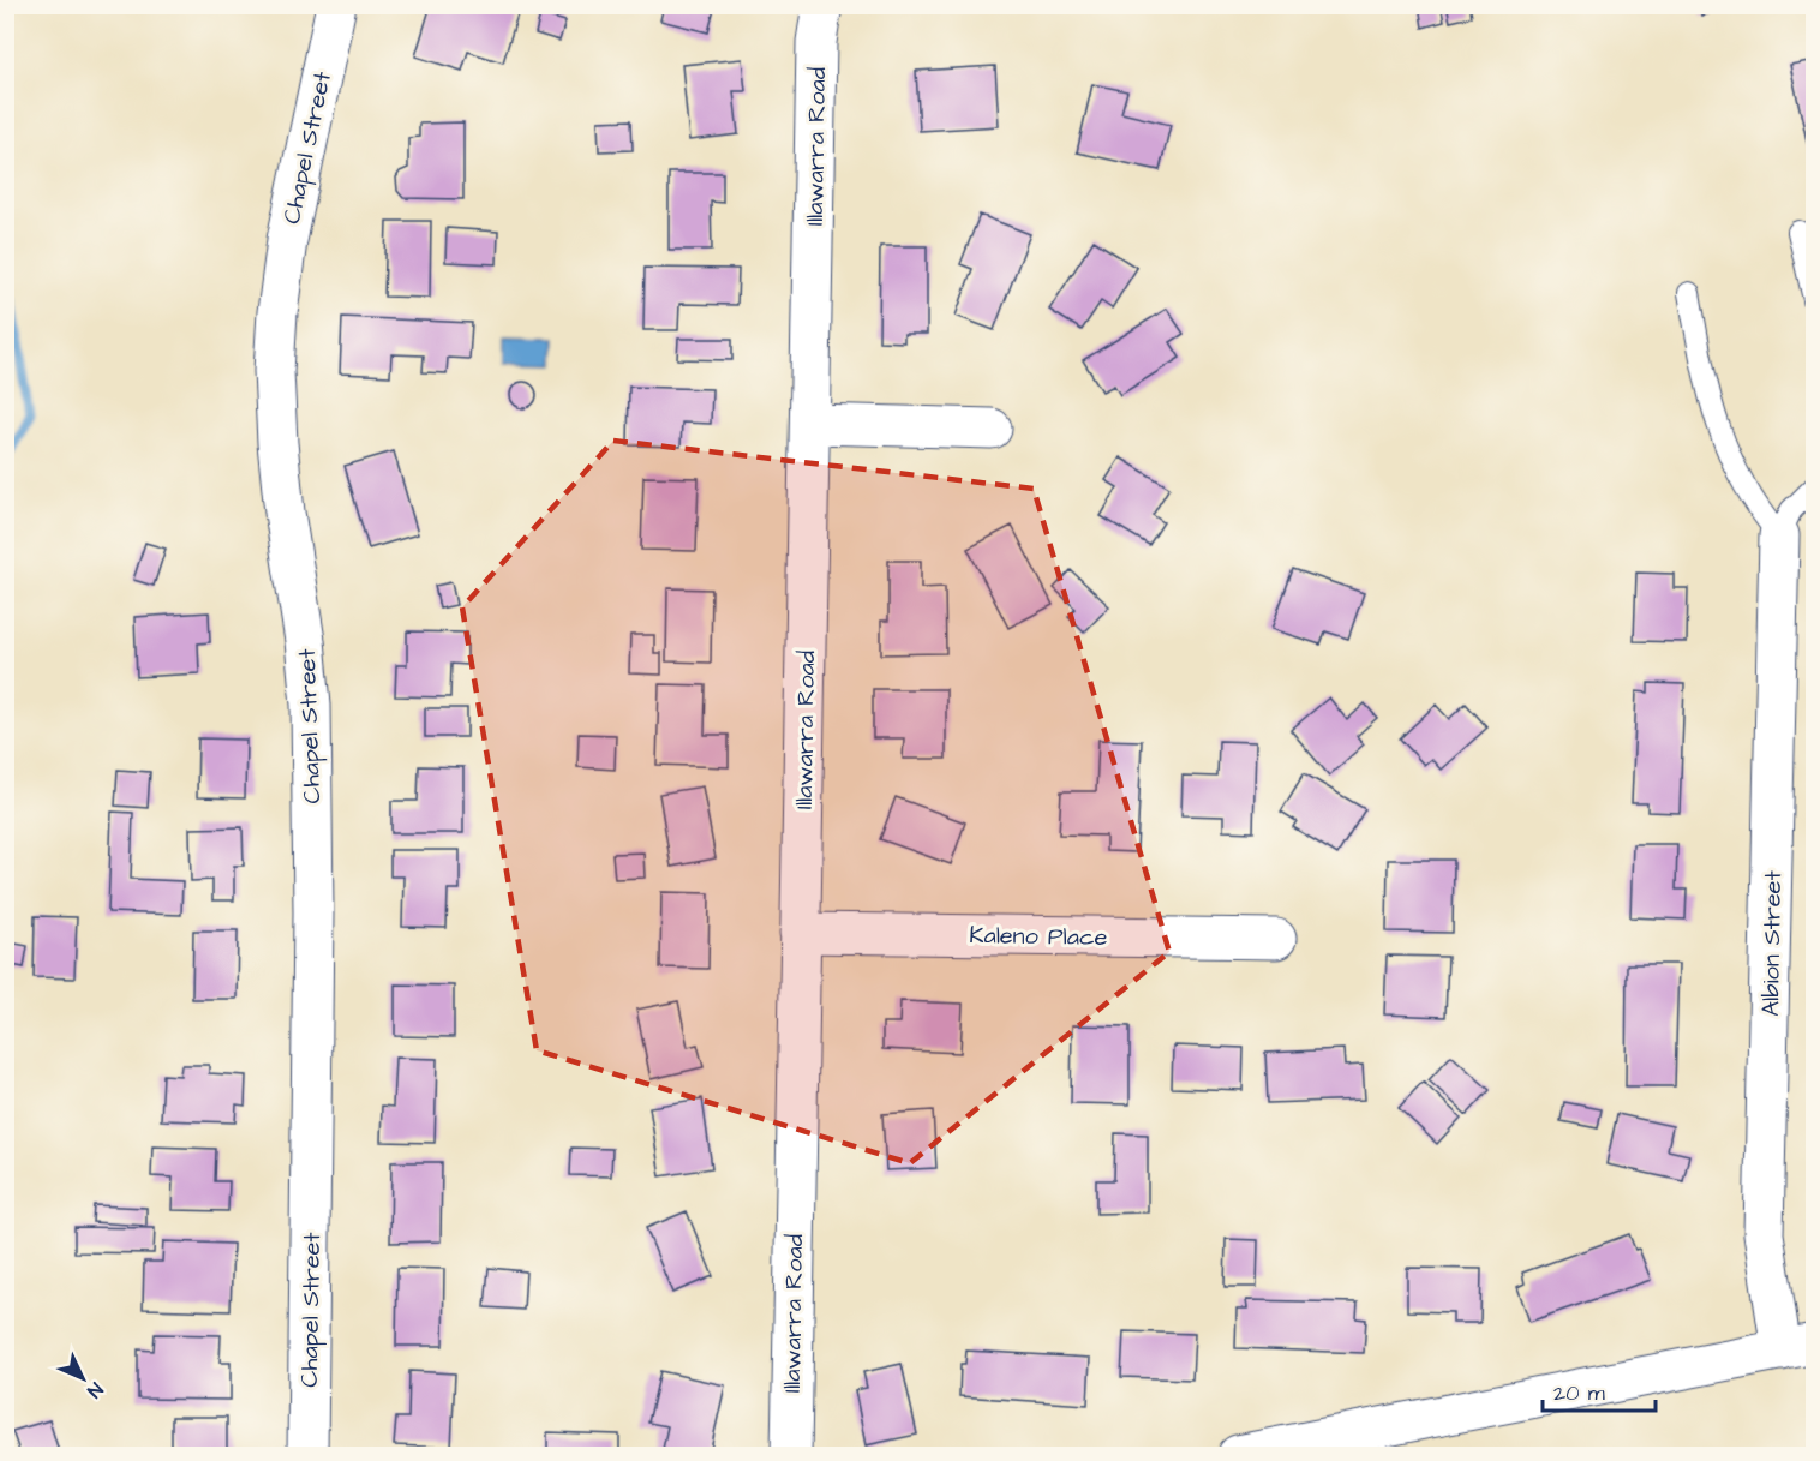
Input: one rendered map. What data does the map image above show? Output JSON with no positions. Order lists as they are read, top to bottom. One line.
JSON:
{"streets":{"street":["Illawarra Road","Chapel Street","Kaleno Place","Albion Street"]},"crossings":[["Illawarra Road","Kaleno Place"]],"scale_bar":"20 m","north":"bottom right"}
